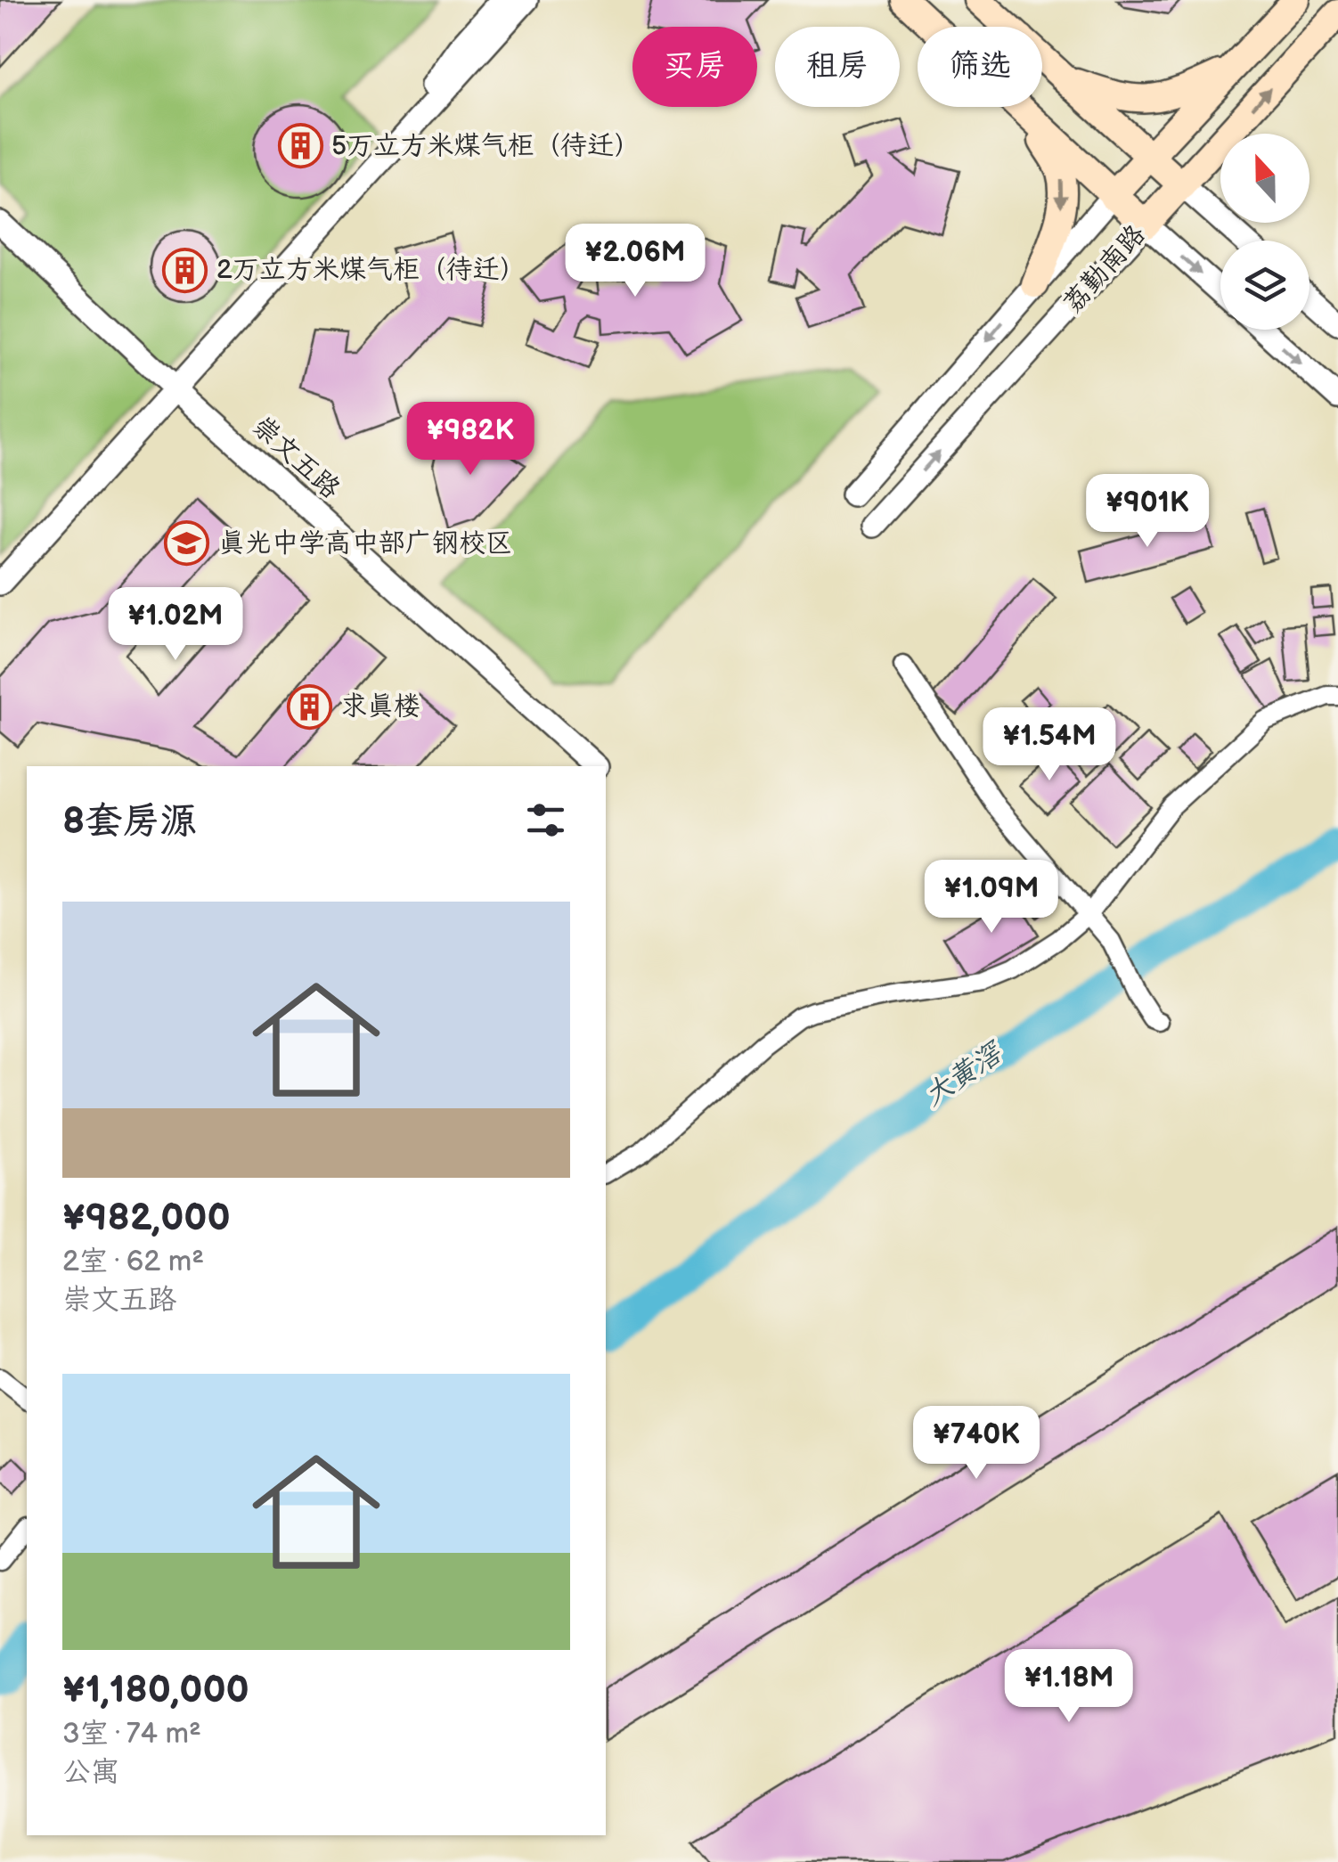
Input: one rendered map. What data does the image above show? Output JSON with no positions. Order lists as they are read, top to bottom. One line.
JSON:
{"streets":{"main road":["荔勤南路"],"street":["崇文五路"]},"water":["大黄滘"],"places":{"building":["5万立方米煤气柜（待迁）","2万立方米煤气柜（待迁）","求真楼"],"school or university":["真光中学高中部广钢校区"]},"north":"top","page":{"chip":["买房","租房","筛选"],"price":["¥2.06M","¥982K","¥901K","¥1.02M","¥1.54M","¥1.09M","¥740K","¥1.18M"],"heading":"8套房源","list":[{"name":"¥982,000","note":"2室 · 62 m² · 崇文五路"},{"name":"¥1,180,000","note":"3室 · 74 m² · 公寓"}]}}
